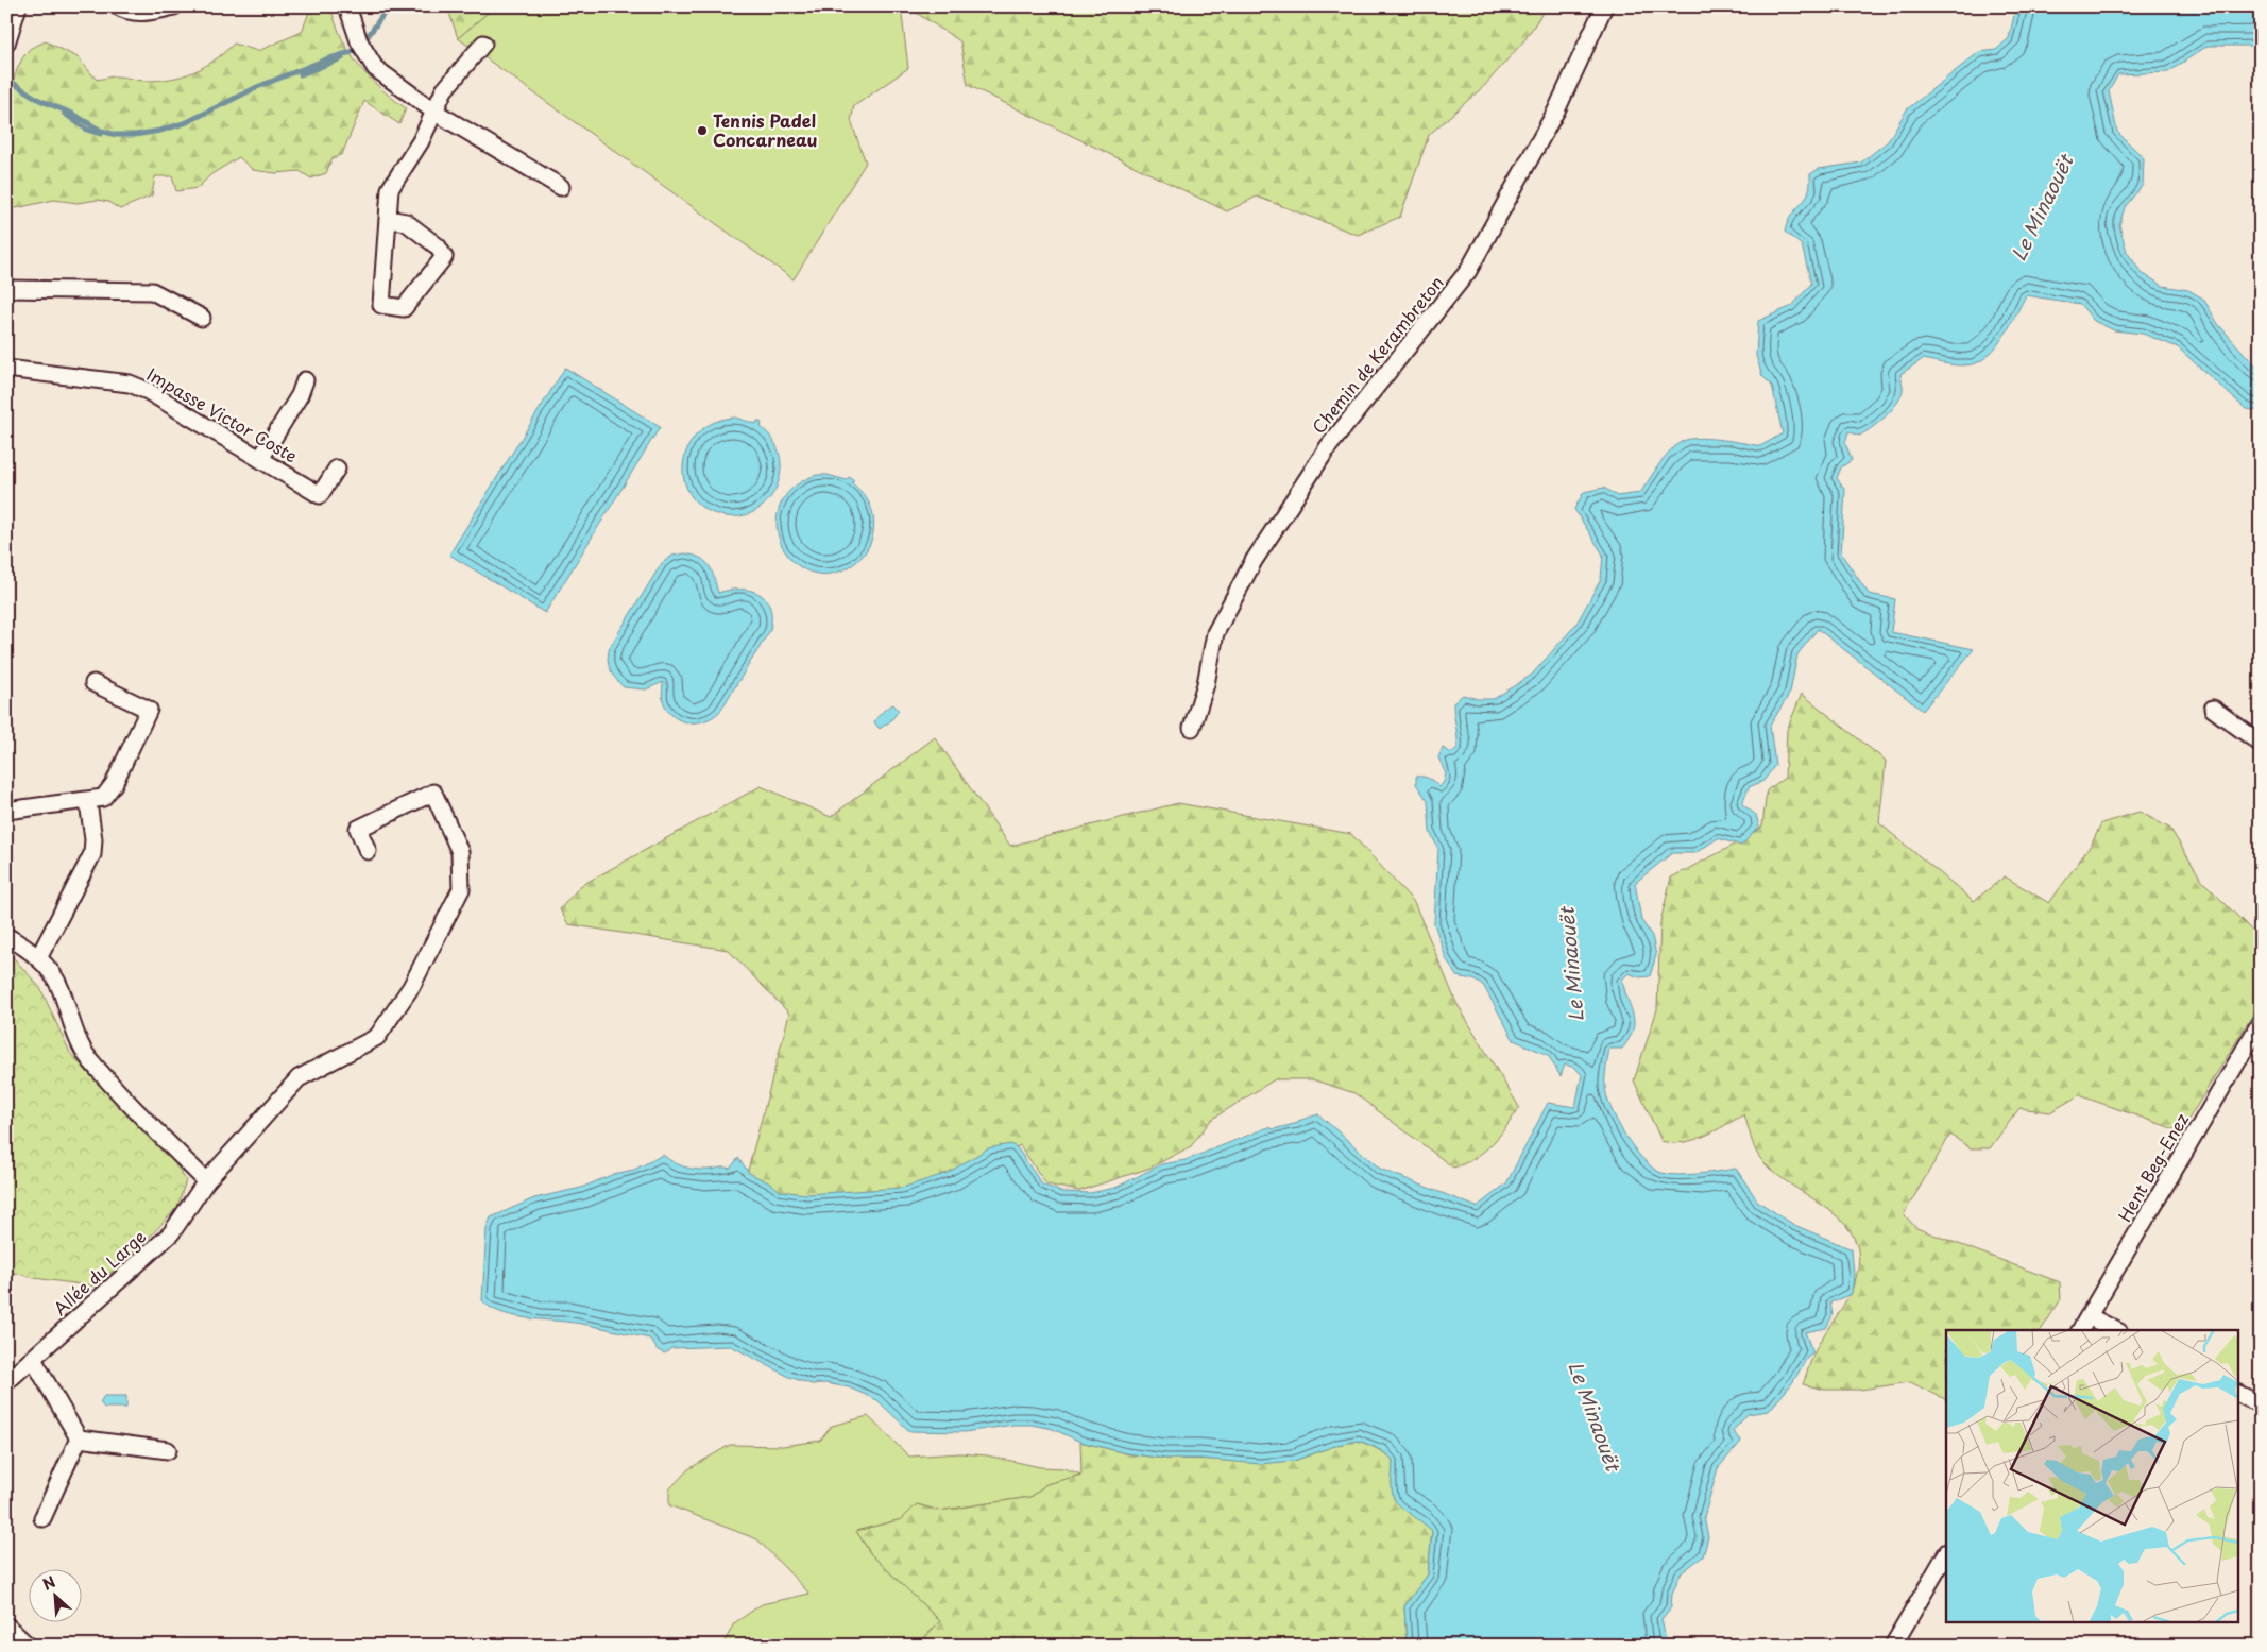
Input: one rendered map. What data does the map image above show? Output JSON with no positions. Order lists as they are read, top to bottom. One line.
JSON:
{"streets":{"street":["Chemin de Kerambreton","Impasse Victor Coste","Hent Beg-Enez","Allée du Large"]},"water":["Le Minaouët"],"places":["Tennis Padel Concarneau"],"north":"top left"}
